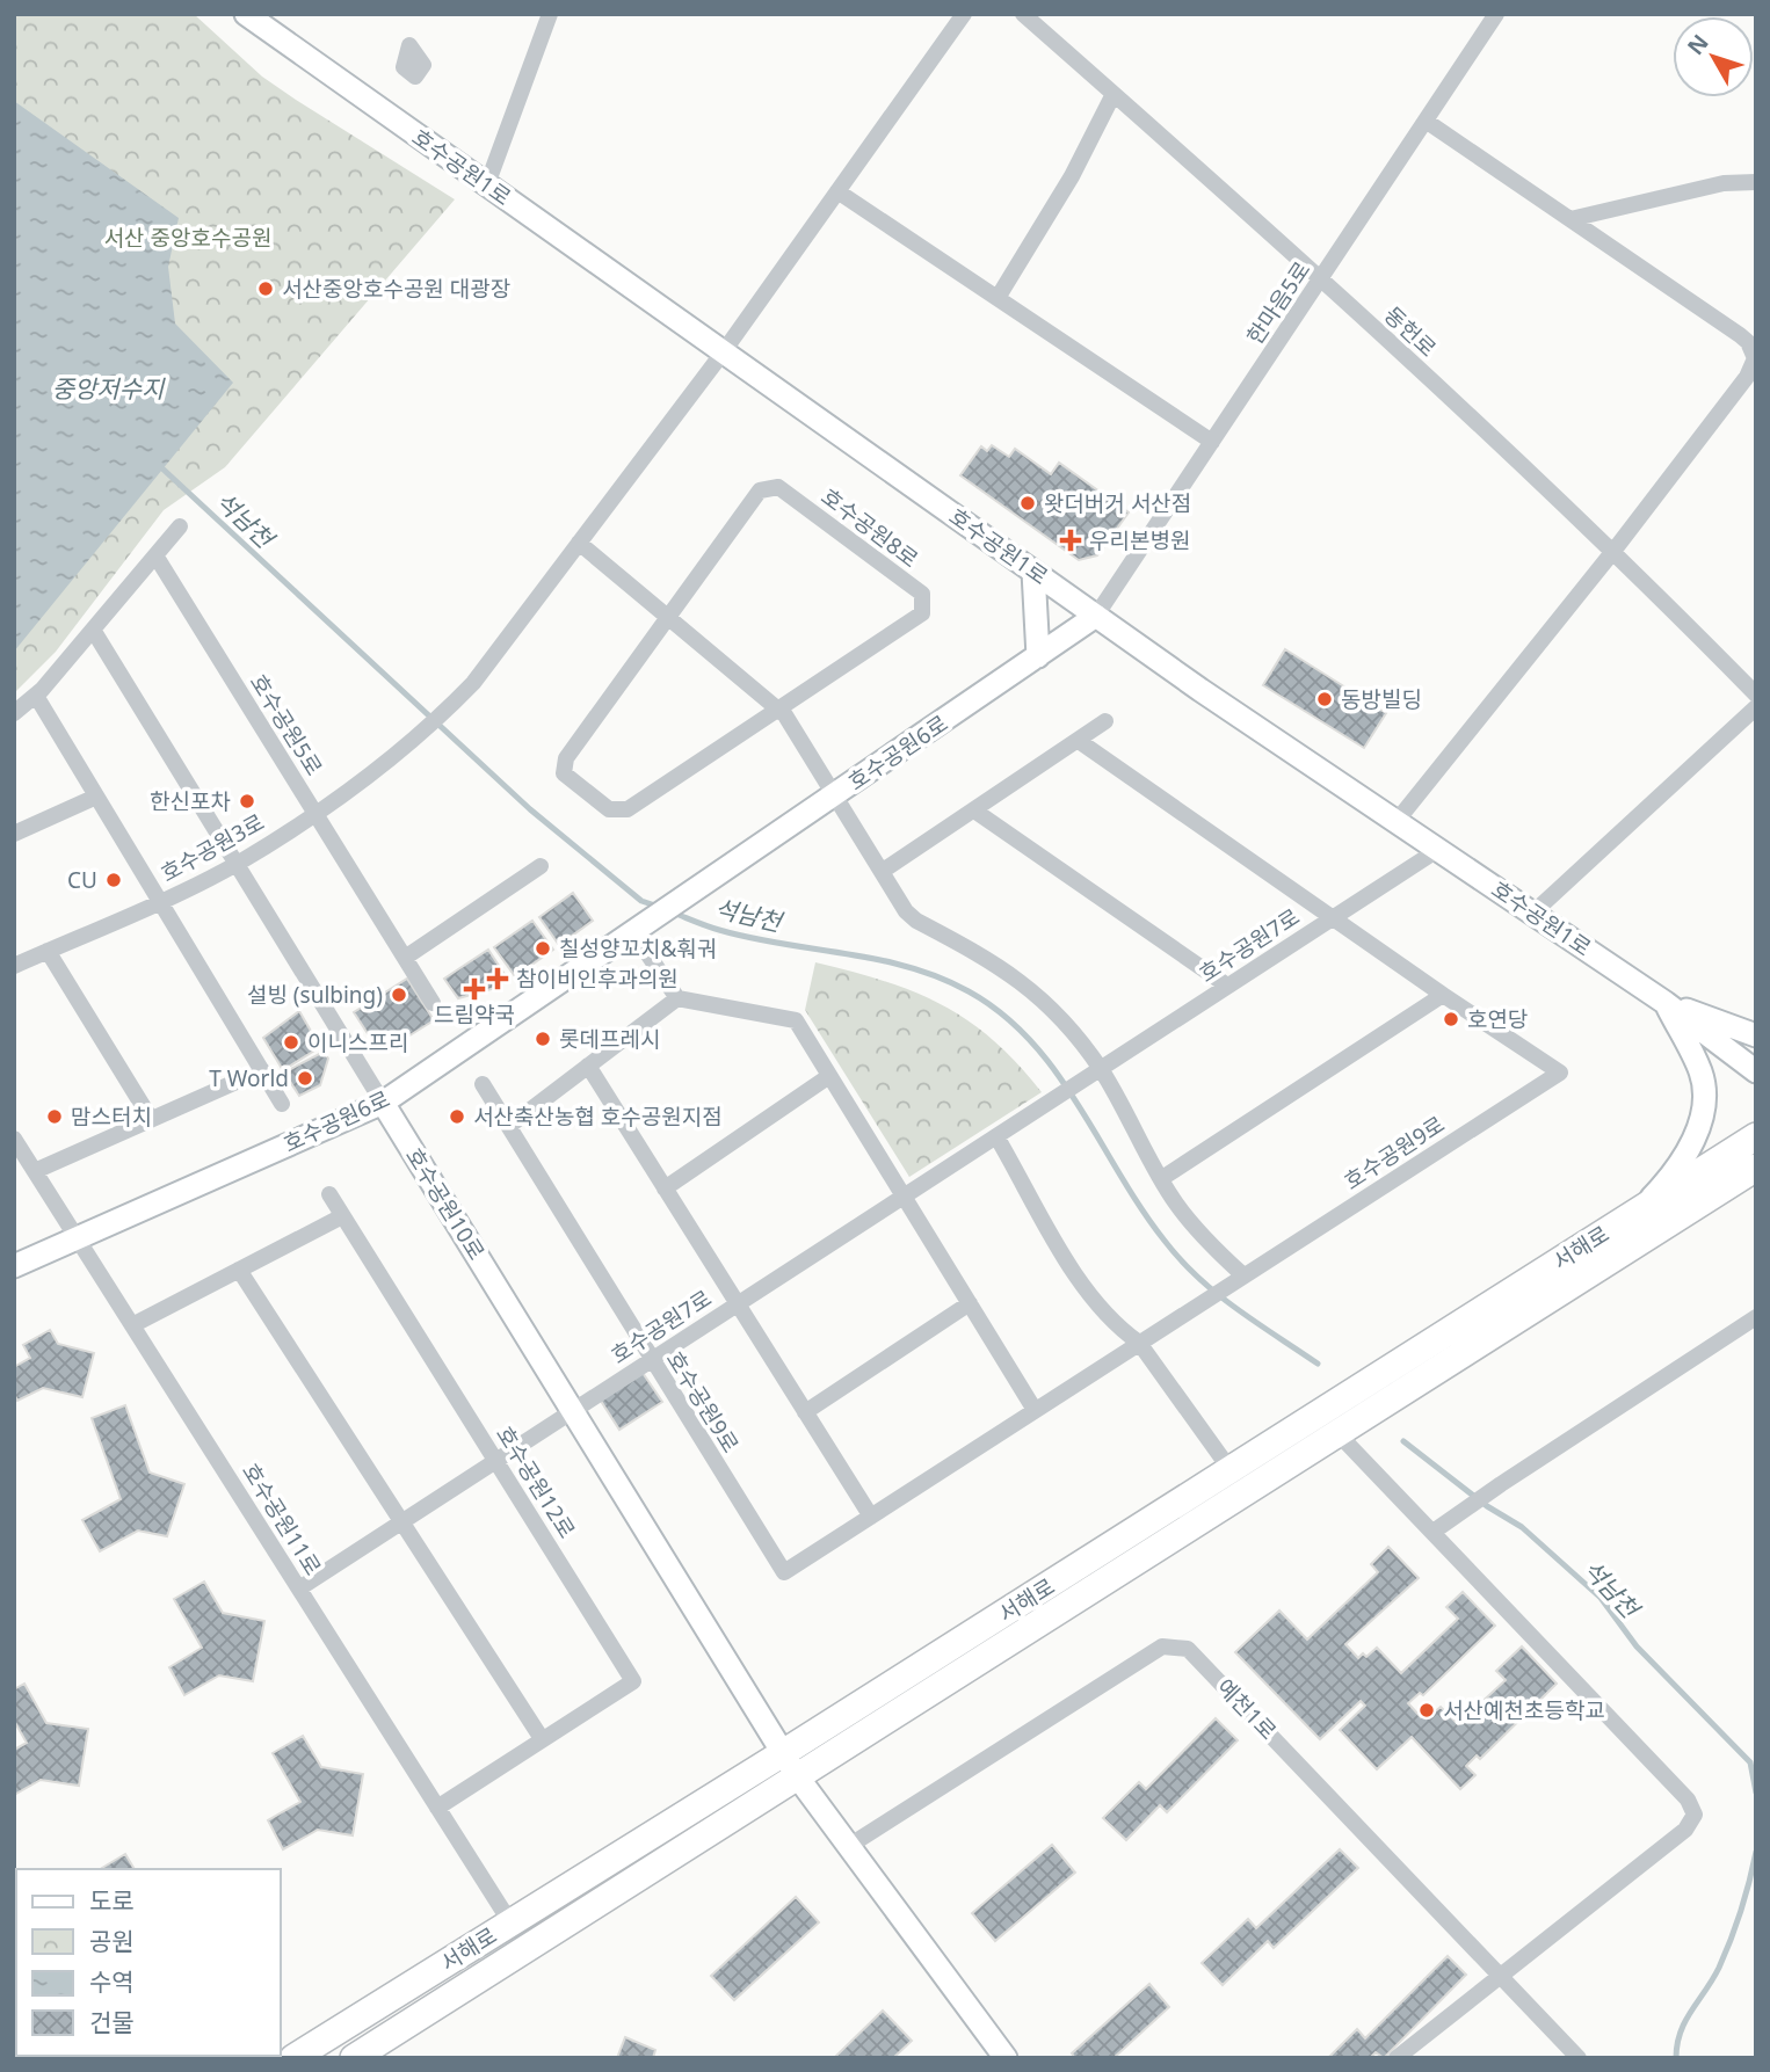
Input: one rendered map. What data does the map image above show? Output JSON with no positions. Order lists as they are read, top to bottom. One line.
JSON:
{"streets":{"main road":["서해로"],"street":["호수공원1로","한마음5로","동헌로","호수공원8로","호수공원5로","호수공원6로","호수공원3로","호수공원7로","호수공원9로","호수공원10로","호수공원12로","호수공원11로","예천1로"]},"crossings":[["호수공원1로","한마음5로"],["호수공원1로","호수공원6로"],["호수공원1로","호수공원7로"],["한마음5로","동헌로"],["한마음5로","호수공원6로"],["호수공원5로","호수공원3로"],["호수공원6로","호수공원10로"],["호수공원6로","호수공원11로"],["호수공원3로","호수공원10로"],["호수공원7로","호수공원9로"],["호수공원7로","호수공원10로"],["호수공원7로","호수공원12로"],["호수공원7로","호수공원11로"],["호수공원10로","서해로"],["서해로","호수공원11로"],["호수공원12로","호수공원11로"]],"water":["중앙저수지","석남천"],"parks":["서산 중앙호수공원"],"places":{"other":["서산중앙호수공원 대광장","왓더버거 서산점","동방빌딩","한신포차","CU","칠성양꼬치&훠궈","설빙 (sulbing)","호연당","롯데프레시","이니스프리","T World","맘스터치","서산축산농협 호수공원지점","서산예천초등학교"],"health":["우리본병원","참이비인후과의원","드림약국"]},"legend":["도로","공원","수역","건물"],"north":"top left"}
